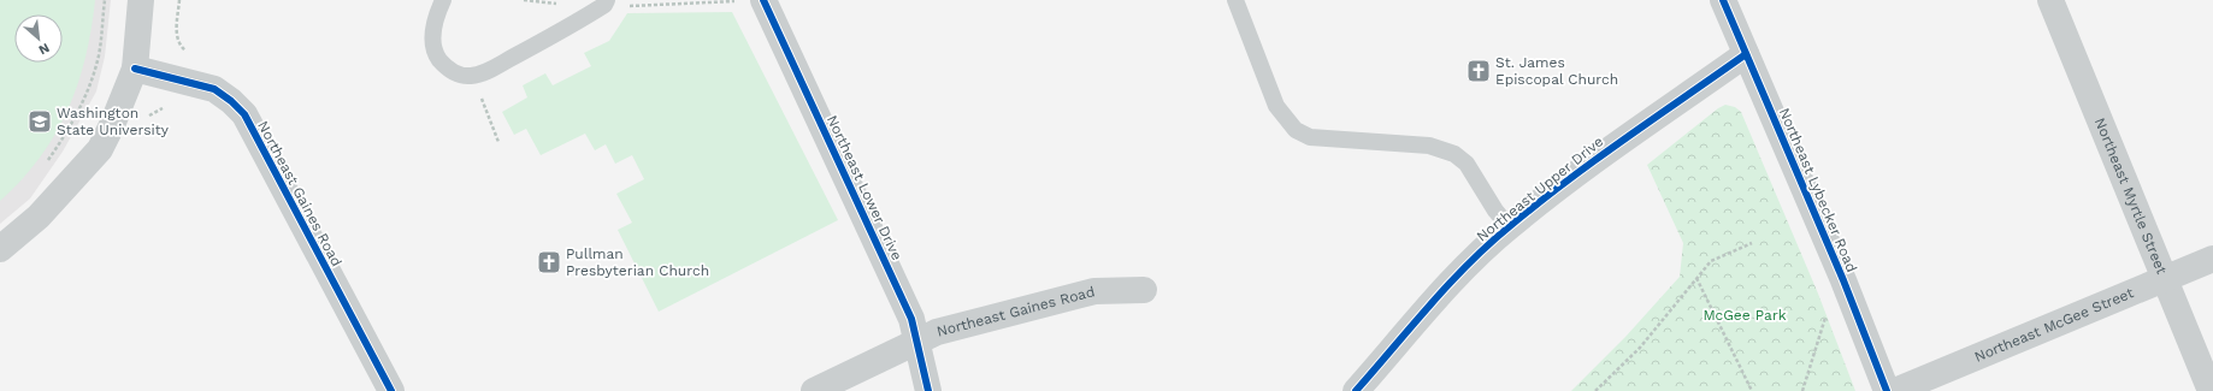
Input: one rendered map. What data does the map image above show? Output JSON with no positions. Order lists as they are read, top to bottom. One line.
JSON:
{"streets":{"street":["Northeast Lower Drive","Northeast Upper Drive","Northeast Lybecker Road","Northeast Gaines Road","Northeast Myrtle Street","Northeast McGee Street"]},"crossings":[["Northeast Lower Drive","Northeast Gaines Road"],["Northeast Upper Drive","Northeast Lybecker Road"],["Northeast Myrtle Street","Northeast McGee Street"]],"parks":["McGee Park"],"places":{"church":["St. James Episcopal Church","Pullman Presbyterian Church"],"school or university":["Washington State University"]},"north":"bottom right"}
